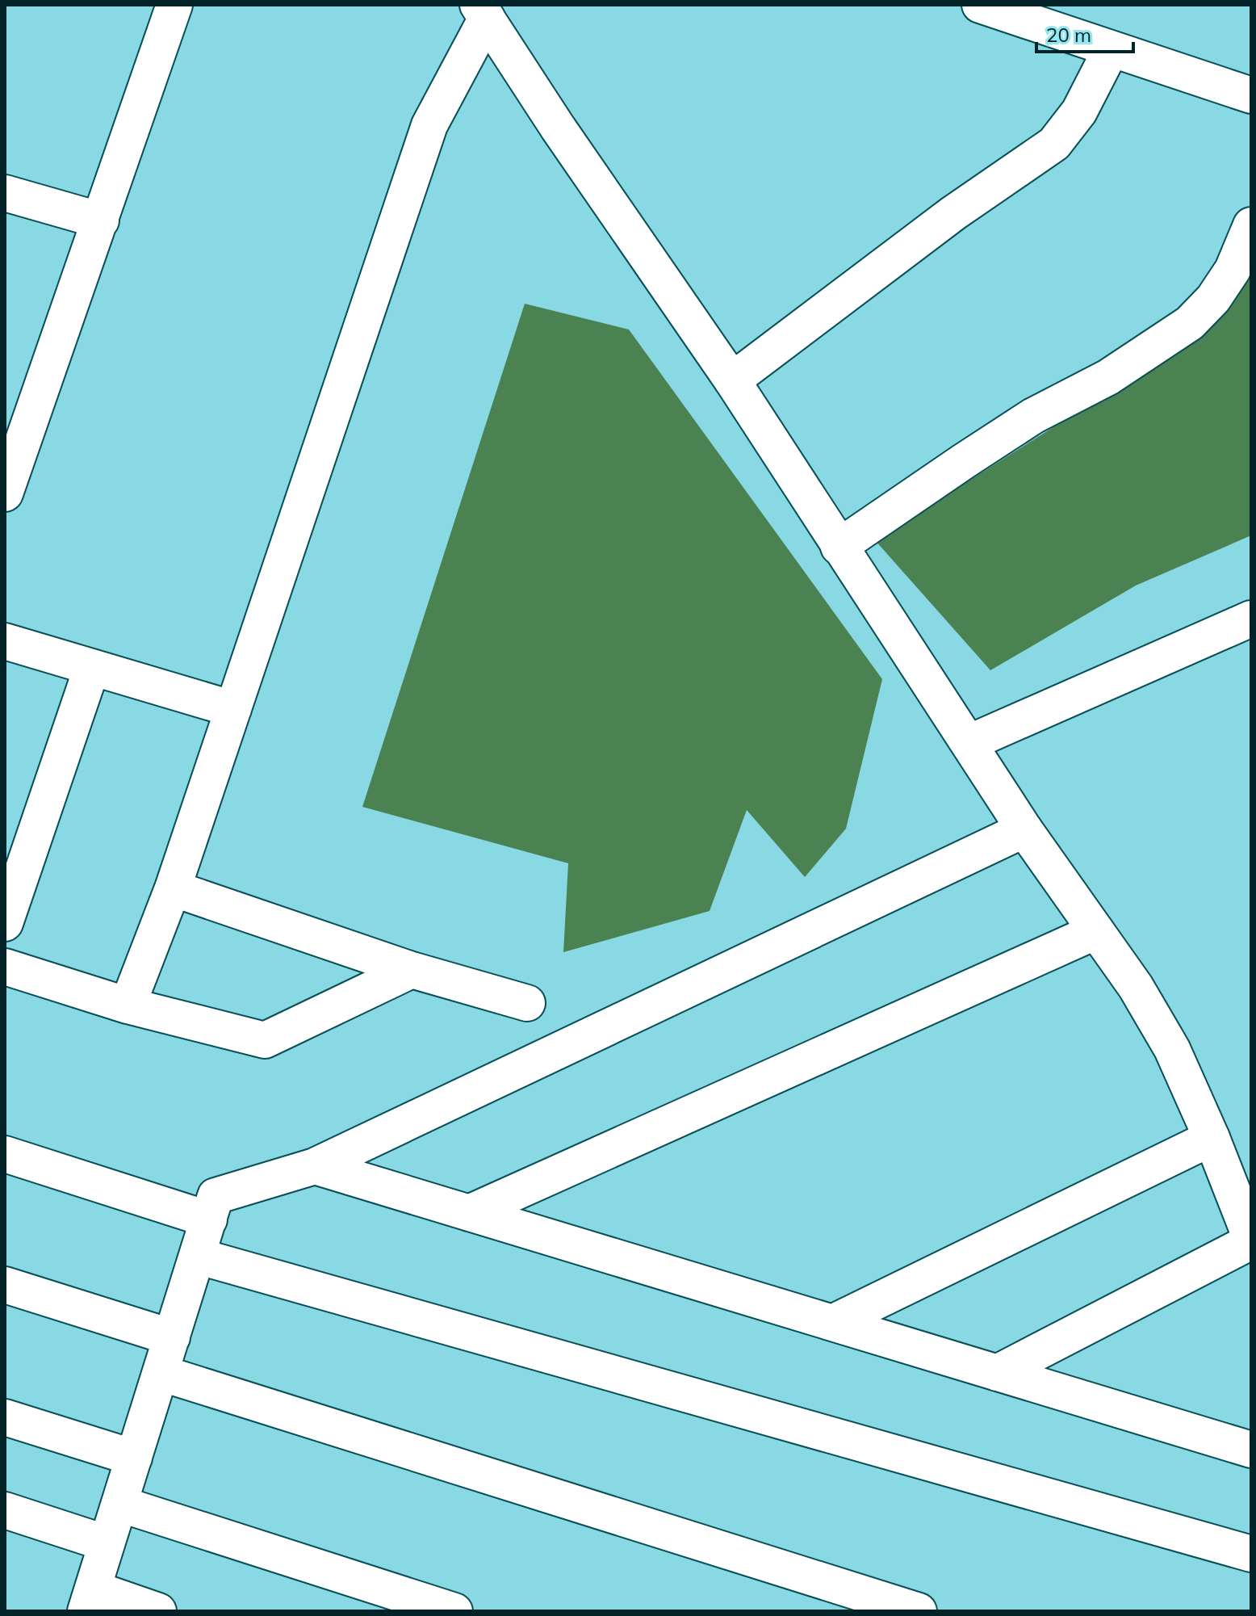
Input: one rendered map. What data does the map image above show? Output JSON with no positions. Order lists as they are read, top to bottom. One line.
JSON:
{"scale_bar":"20 m"}
